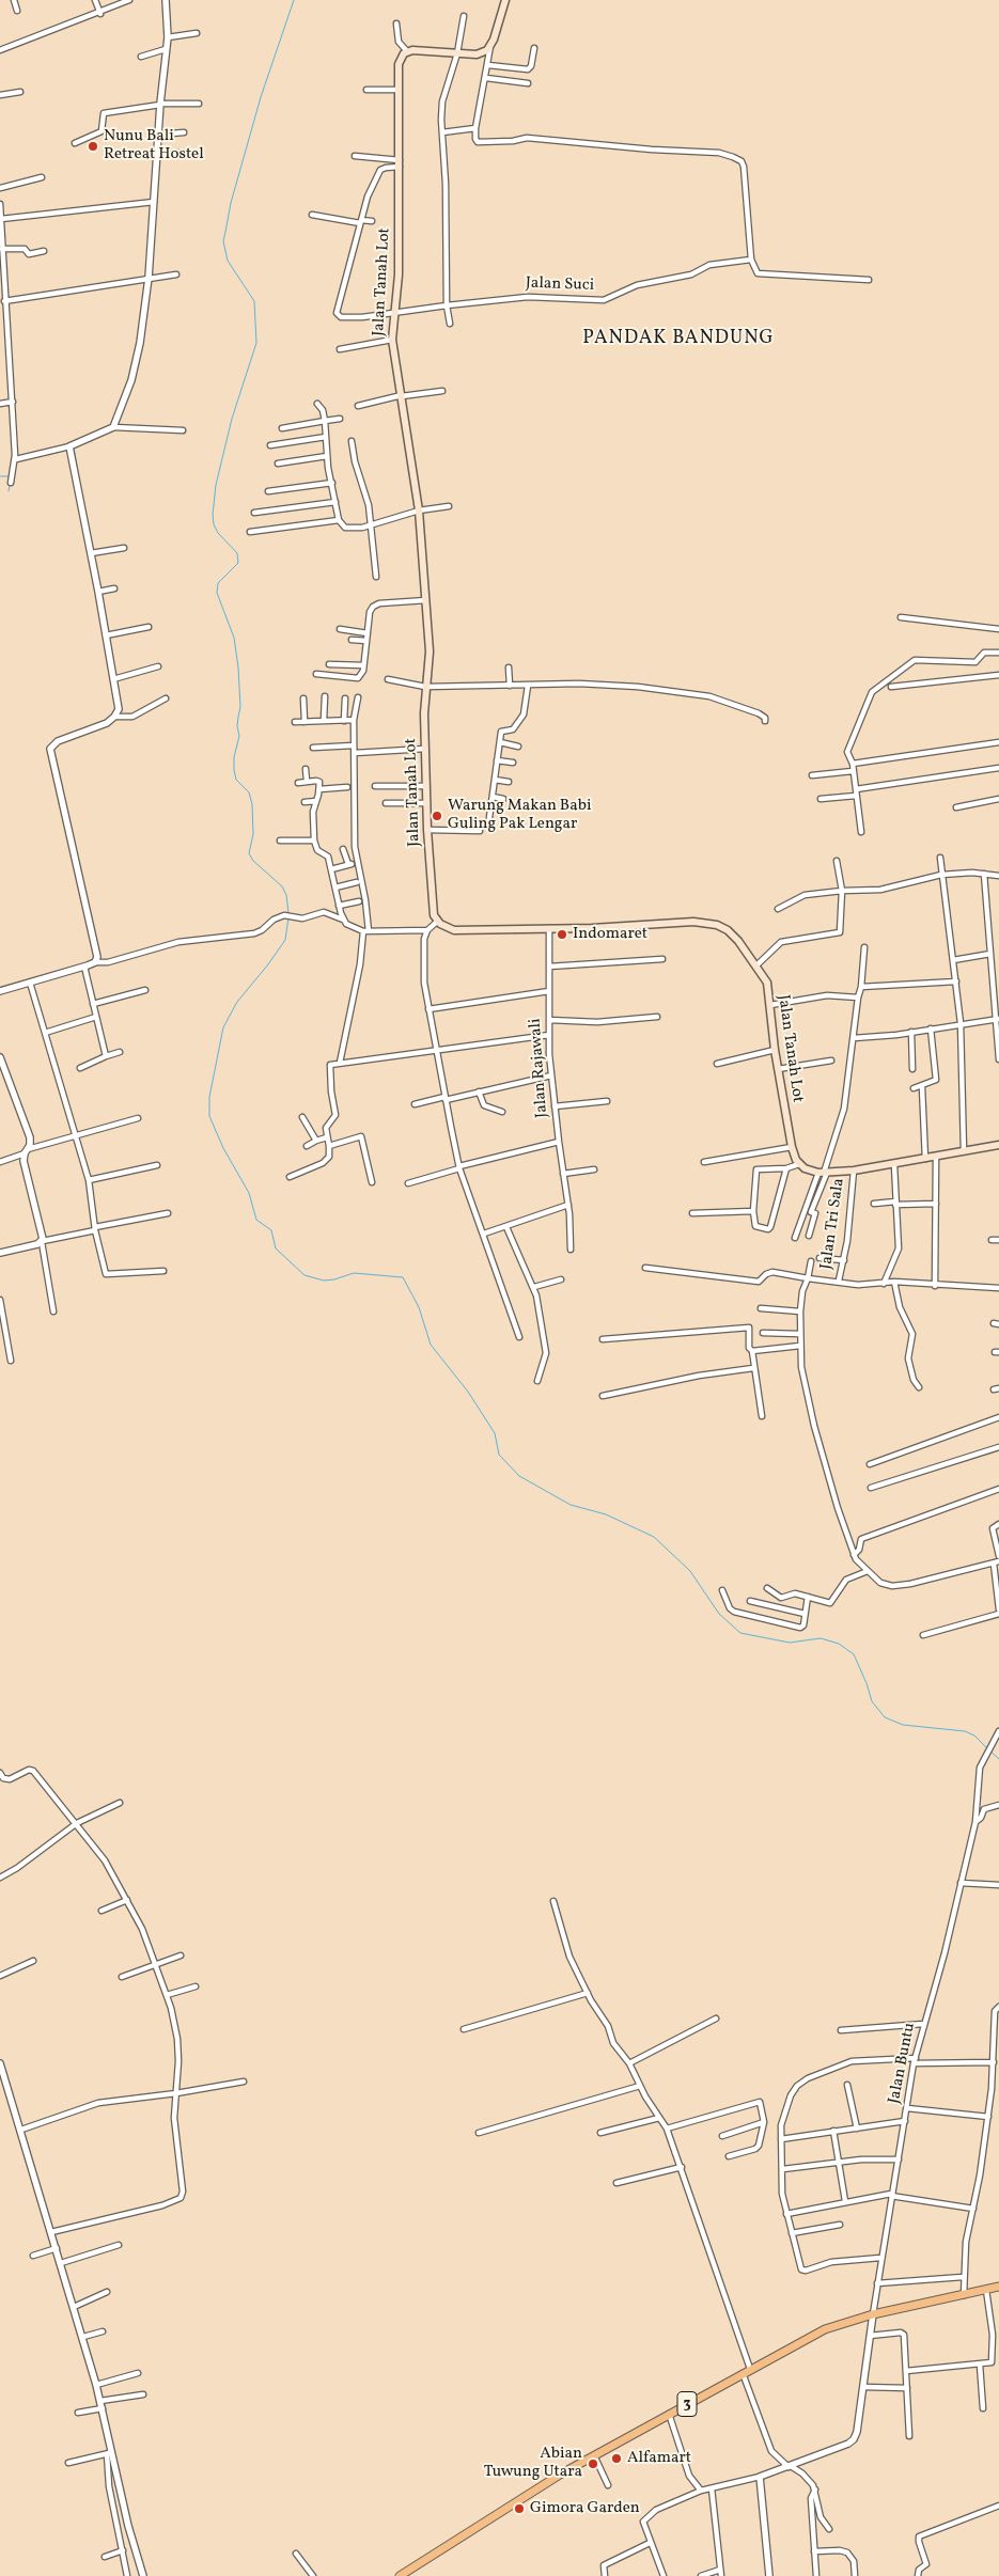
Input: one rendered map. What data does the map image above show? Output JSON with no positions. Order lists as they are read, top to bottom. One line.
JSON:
{"streets":{"highway":["3"],"main road":["Jalan Tanah Lot"],"street":["Jalan Suci","Jalan Rajawali","Jalan Tri Sala","Jalan Buntu"]},"crossings":[["Jalan Tanah Lot","Jalan Suci"],["Jalan Tanah Lot","Jalan Rajawali"],["Jalan Buntu","3"]],"districts":["PANDAK BANDUNG"],"places":["Nunu Bali Retreat Hostel","Warung Makan Babi Guling Pak Lengar","Indomaret","Alfamart","Abian Tuwung Utara","Gimora Garden"]}
